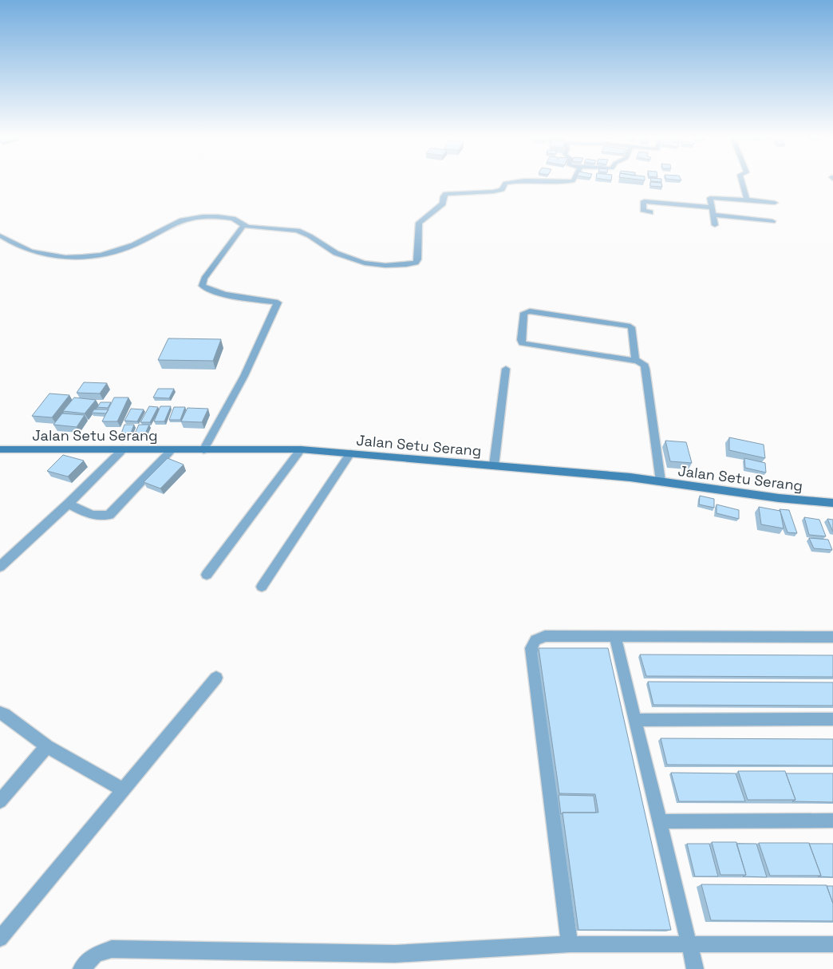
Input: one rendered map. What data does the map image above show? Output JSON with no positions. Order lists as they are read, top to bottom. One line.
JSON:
{"streets":{"street":["Jalan Setu Serang"]}}
